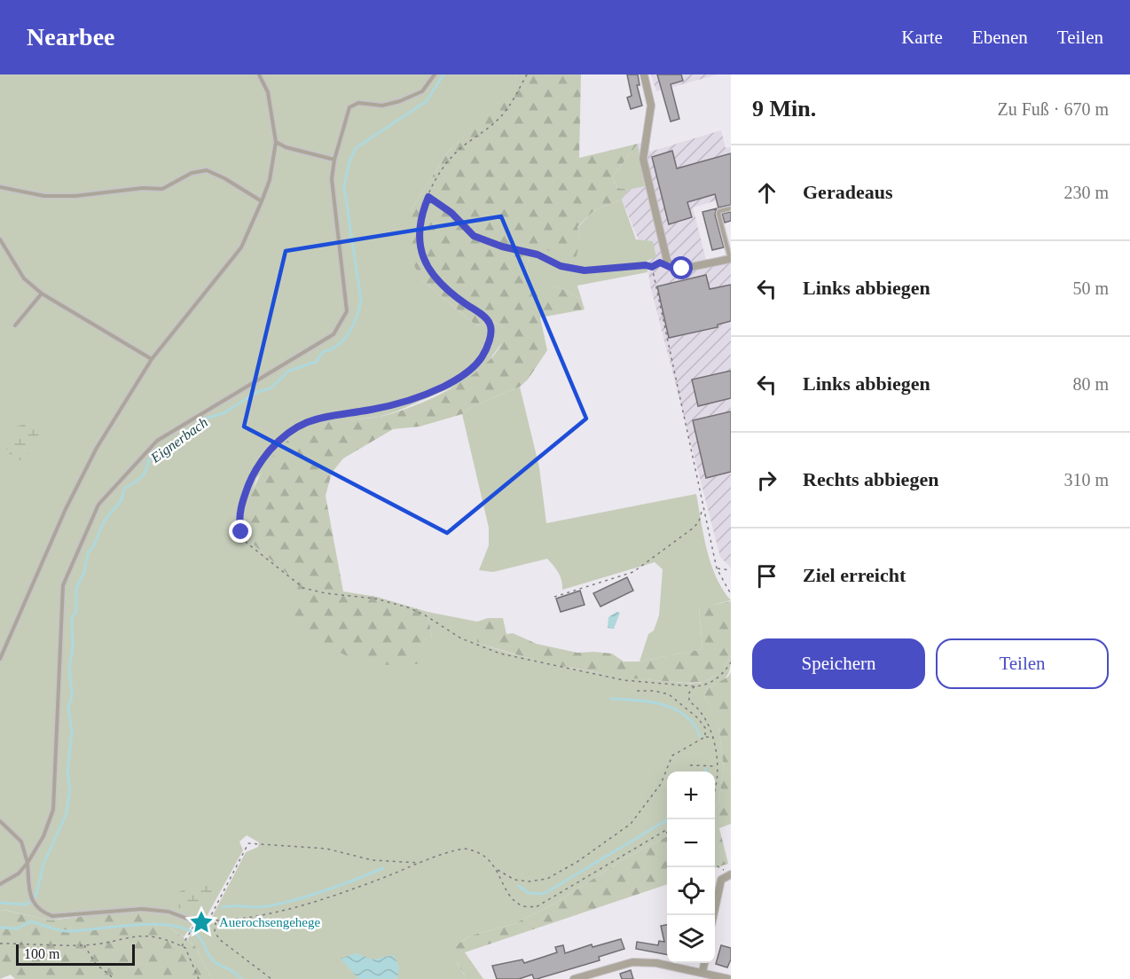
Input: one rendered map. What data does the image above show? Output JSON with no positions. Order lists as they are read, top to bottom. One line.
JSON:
{"water":["Eignerbach"],"places":{"place":["Auerochsengehege"]},"scale_bar":"100 m","page":{"header":"Nearbee","nav":["Karte","Ebenen","Teilen"],"heading":["9 Min.","Zu Fuß · 670 m"],"list":[["Geradeaus","230 m"],["Links abbiegen","50 m"],["Links abbiegen","80 m"],["Rechts abbiegen","310 m"],"Ziel erreicht"],"buttons":["Speichern","Teilen"],"map_buttons":["+","−"],"scale":"100 m"}}
